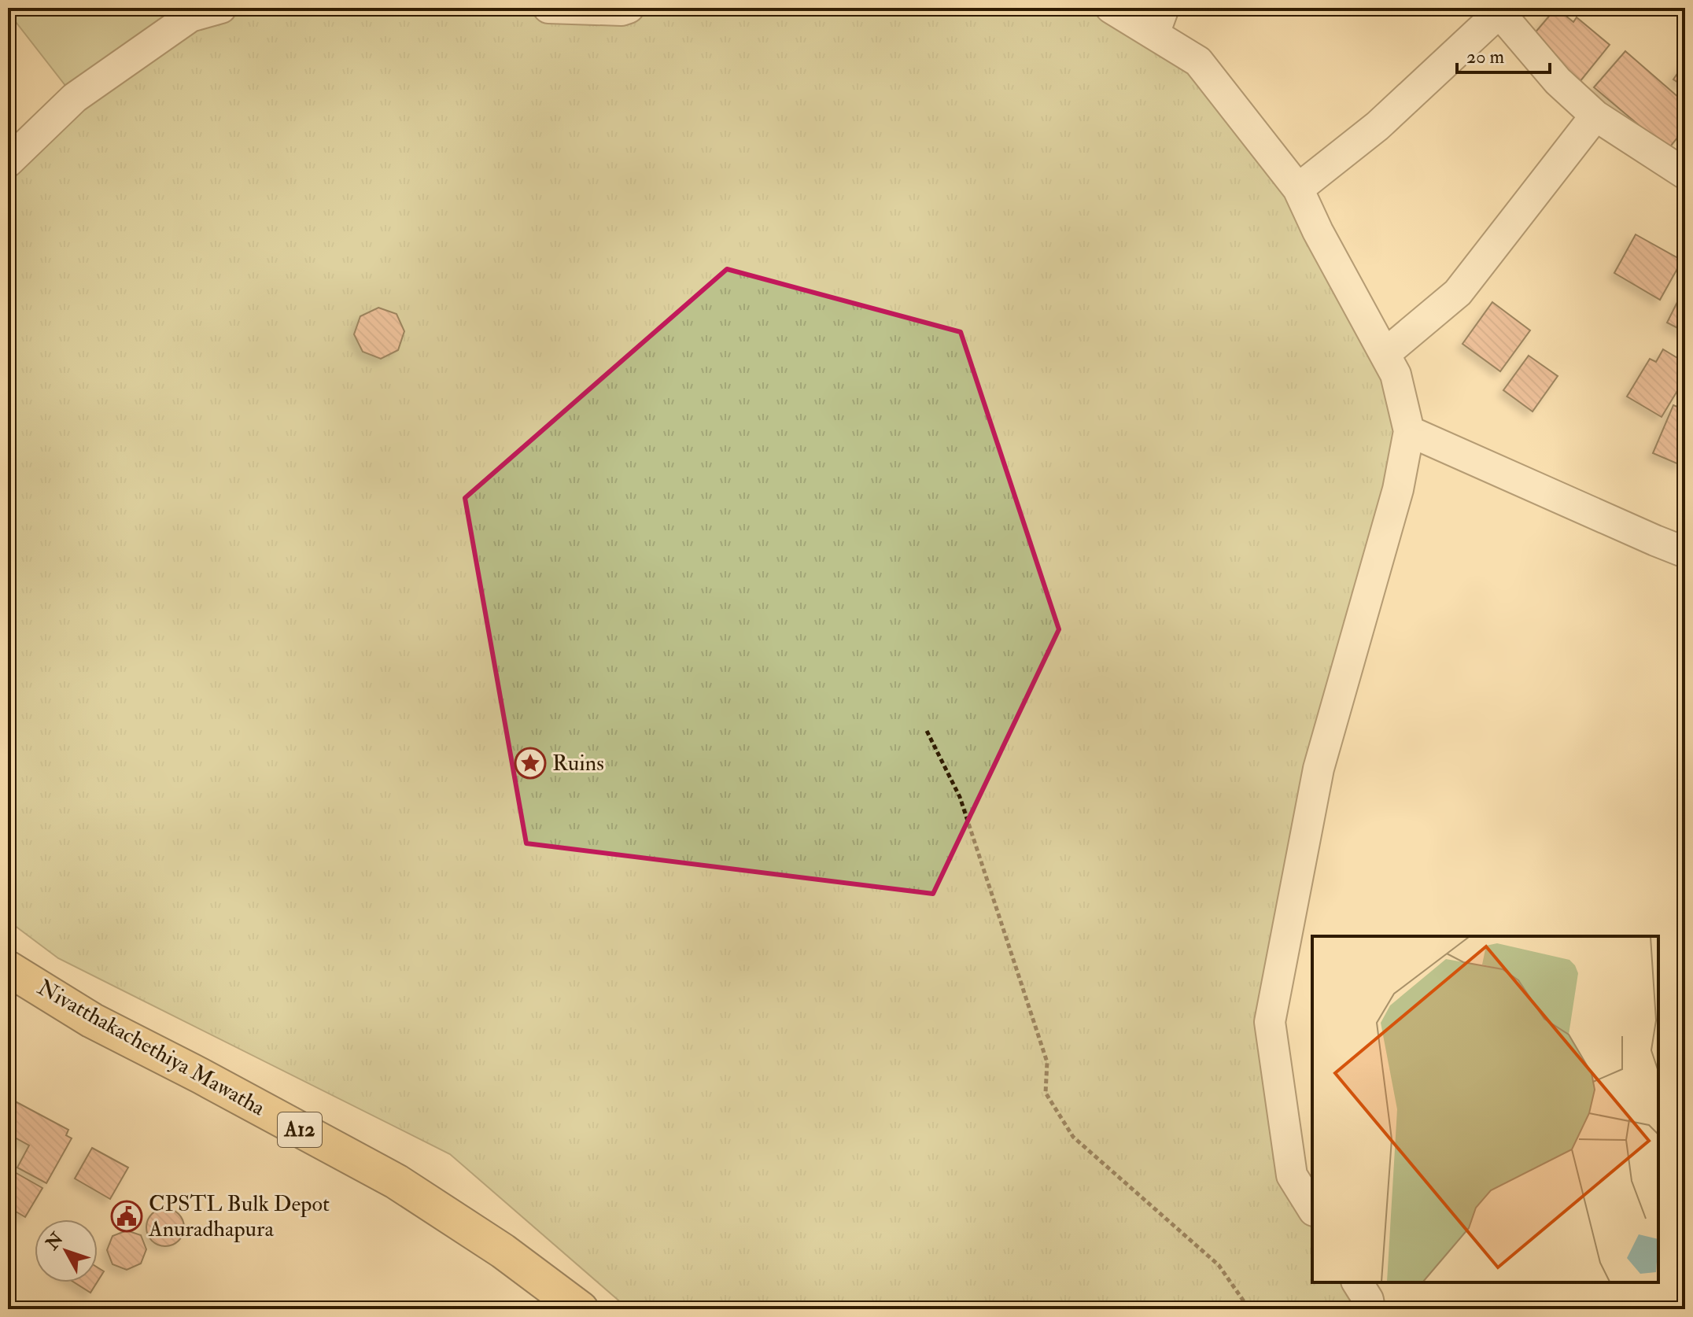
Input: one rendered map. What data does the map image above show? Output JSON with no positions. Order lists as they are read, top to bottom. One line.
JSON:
{"streets":{"highway":["Nivatthakachethiya Mawatha","A12"]},"places":{"place":["Ruins"],"public building":["CPSTL Bulk Depot Anuradhapura"]},"scale_bar":"20 m","north":"top left"}
